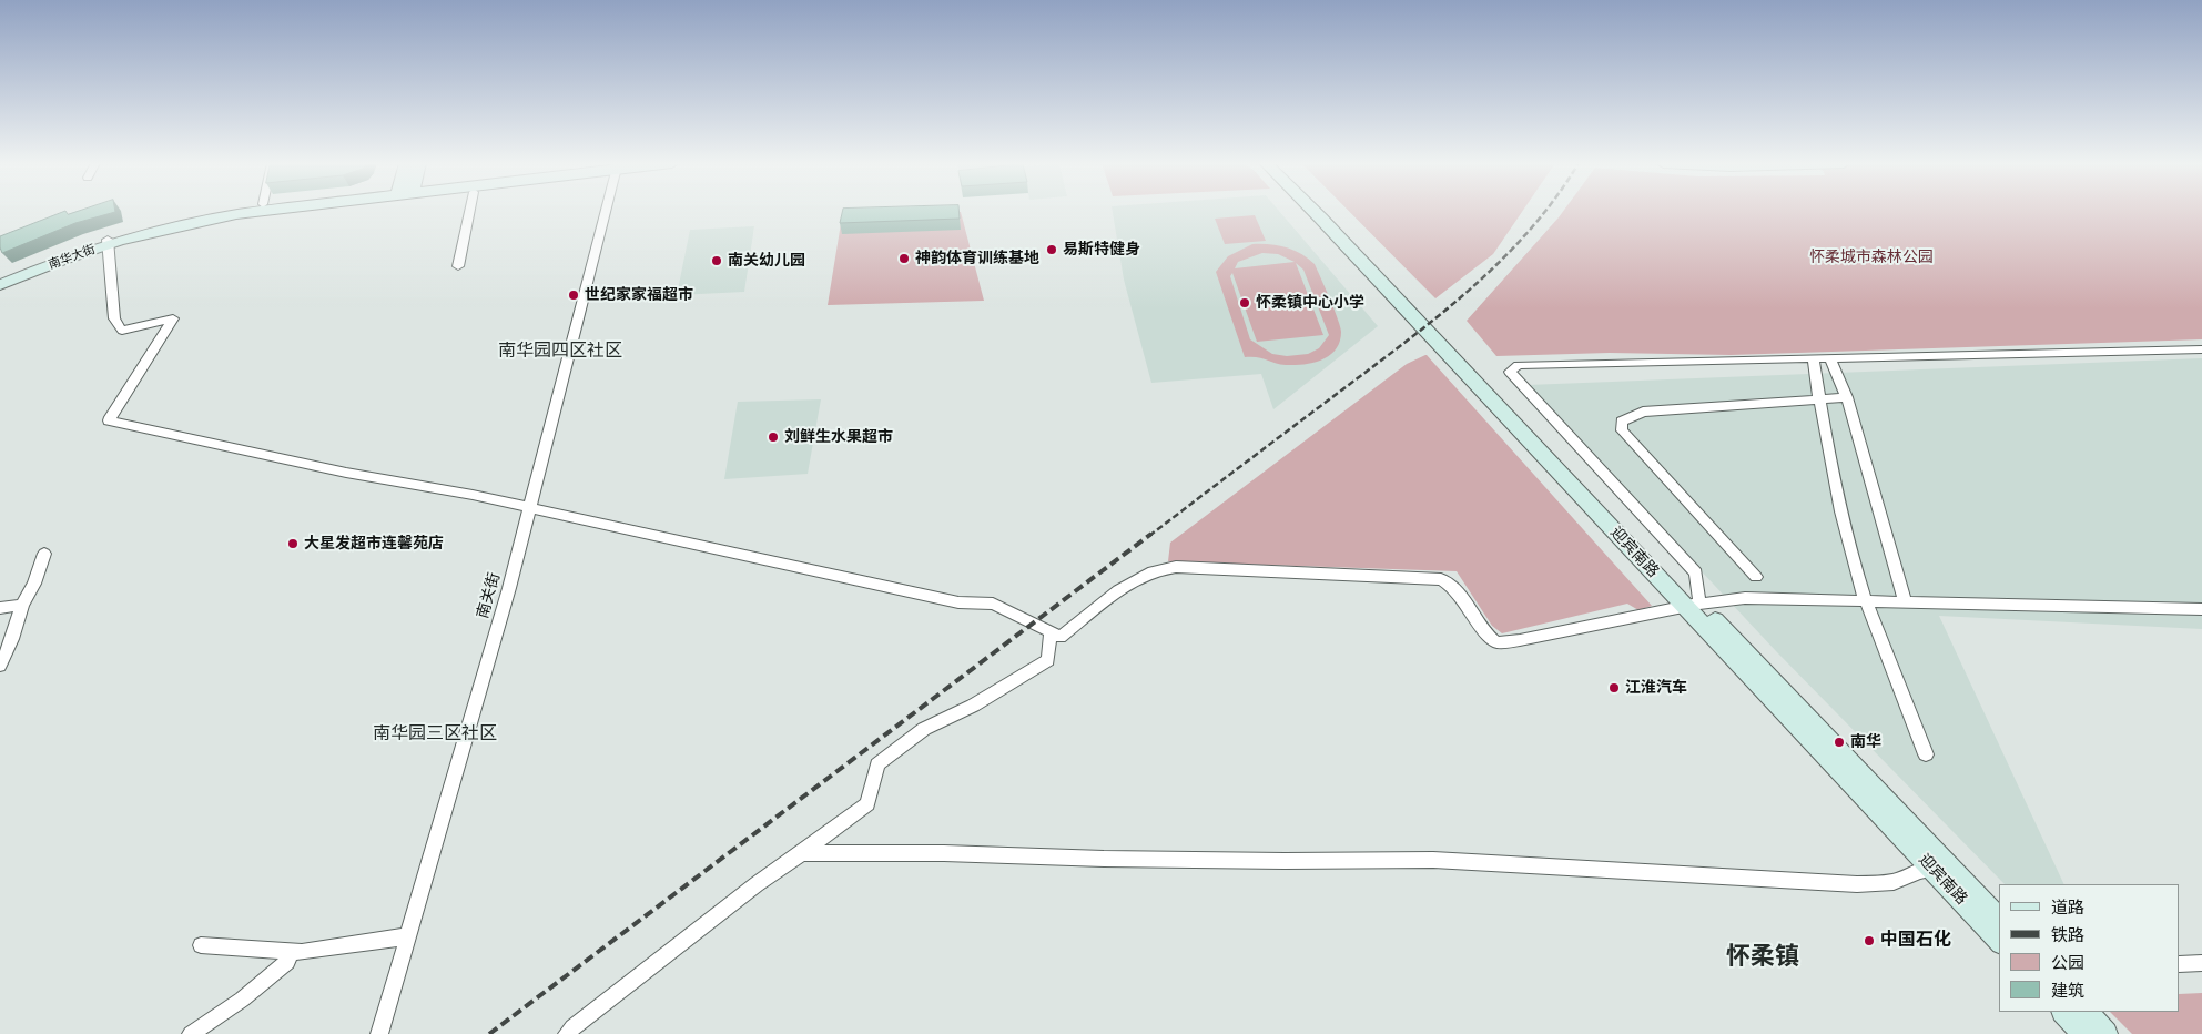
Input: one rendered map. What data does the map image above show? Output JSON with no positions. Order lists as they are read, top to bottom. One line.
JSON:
{"streets":{"main road":["南华大街","迎宾南路"],"street":["南关街"]},"districts":["南华园四区社区","南华园三区社区","怀柔镇"],"parks":["怀柔城市森林公园"],"places":["易斯特健身","神韵体育训练基地","南关幼儿园","世纪家家福超市","怀柔镇中心小学","刘鲜生水果超市","大星发超市连馨苑店","江淮汽车","南华","中国石化"],"legend":["道路","铁路","公园","建筑"]}
